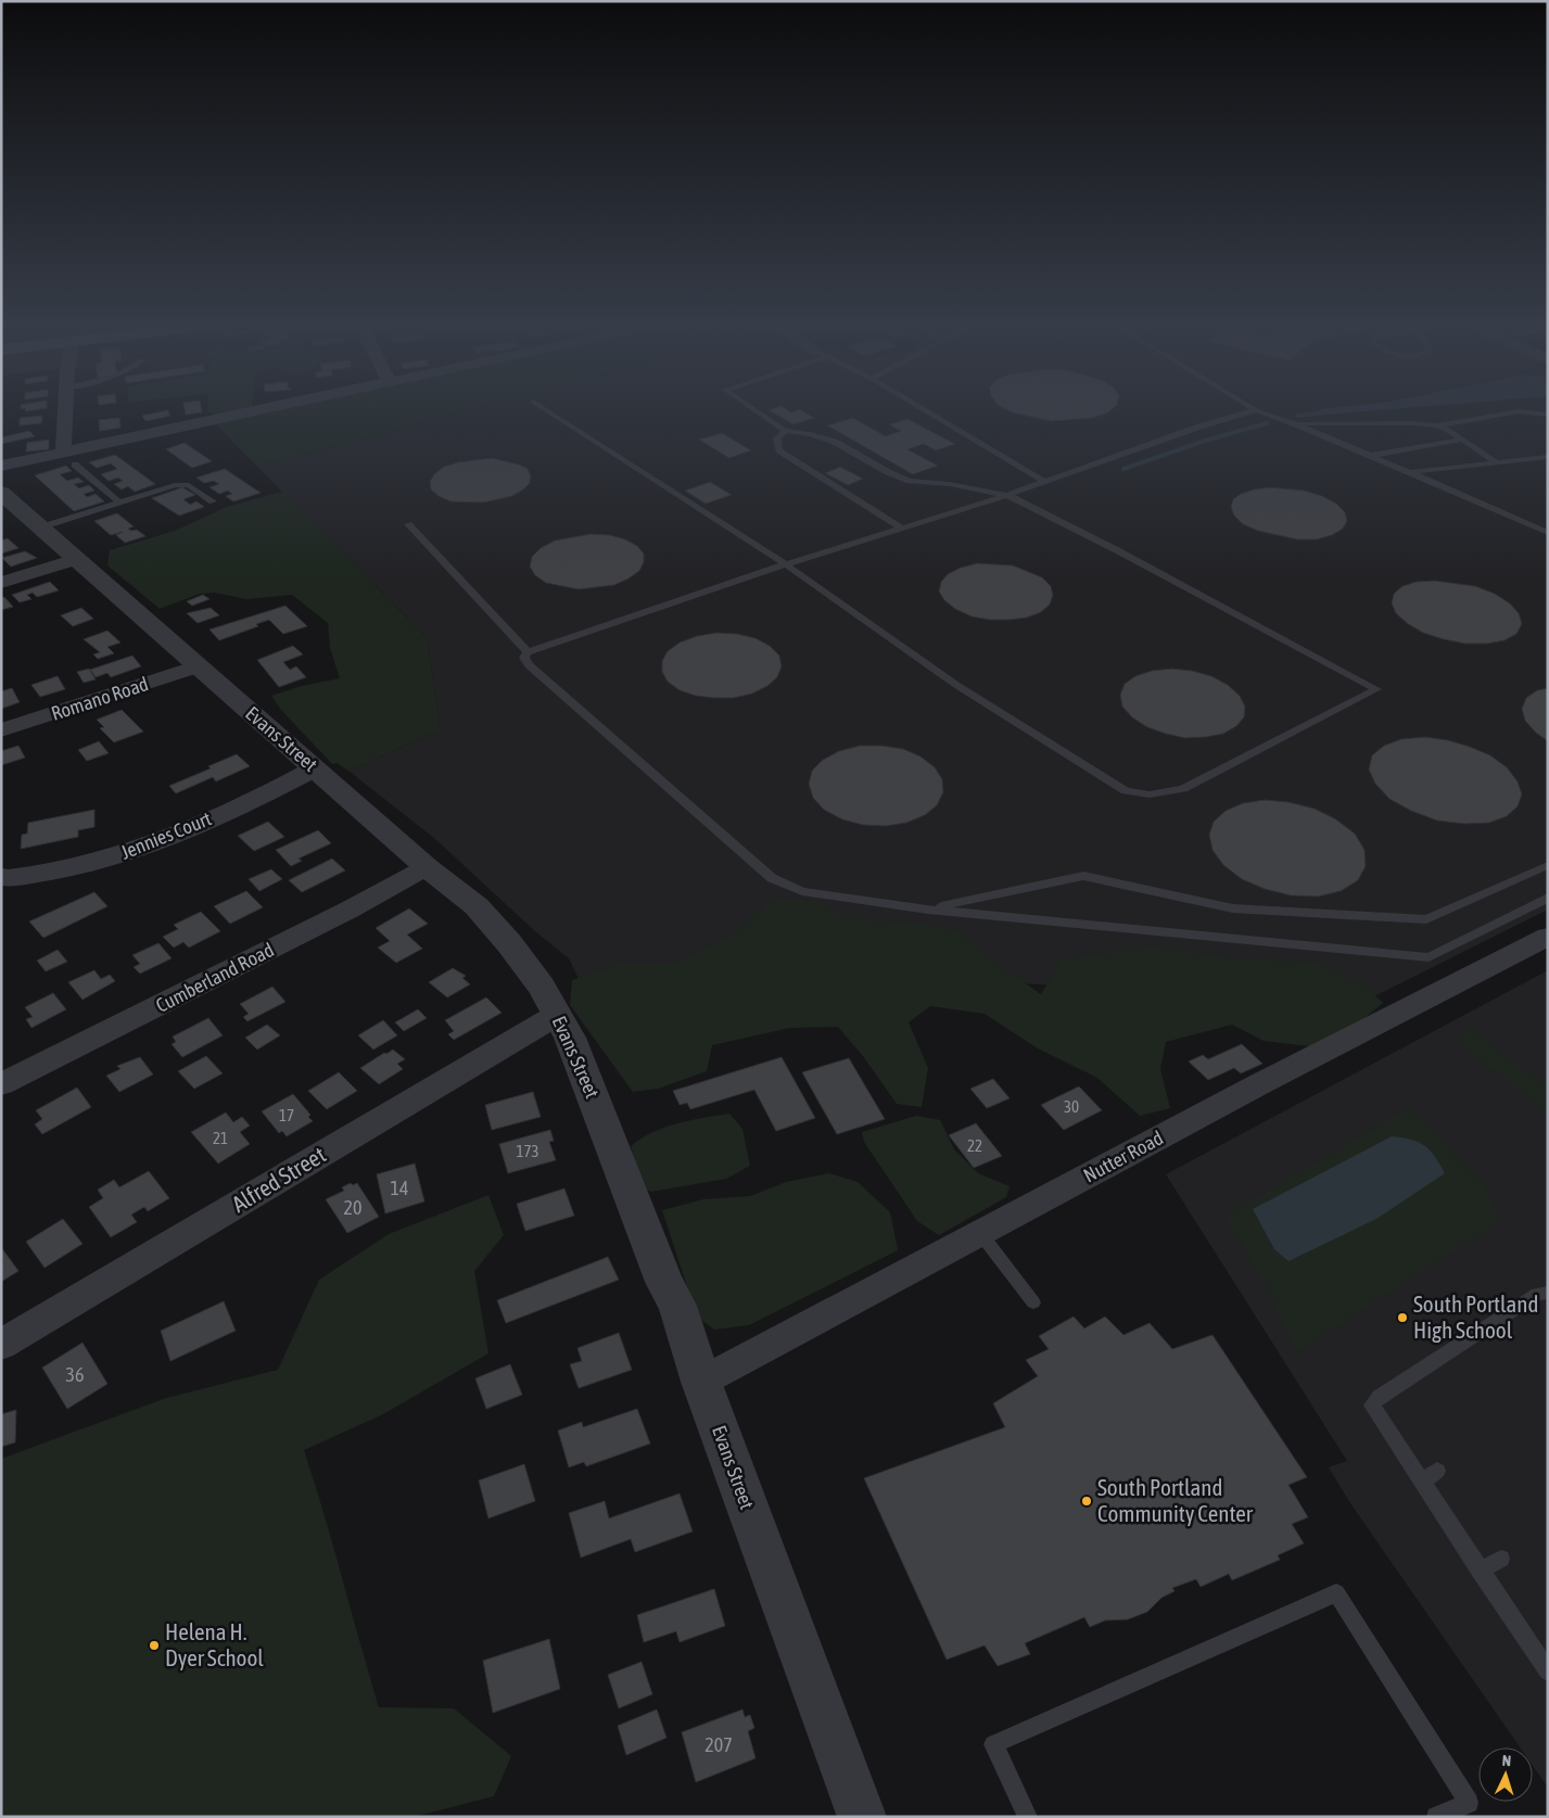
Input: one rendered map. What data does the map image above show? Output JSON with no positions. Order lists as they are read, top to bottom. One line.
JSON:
{"streets":{"street":["Romano Road","Evans Street","Jennies Court","Cumberland Road","Nutter Road","Alfred Street"]},"crossings":[["Romano Road","Evans Street"],["Evans Street","Jennies Court"],["Evans Street","Cumberland Road"],["Evans Street","Nutter Road"],["Evans Street","Alfred Street"]],"places":["South Portland High School","South Portland Community Center","Helena H. Dyer School"],"house_numbers":["30","17","21","22","173","14","20","36","207"],"north":"top"}
